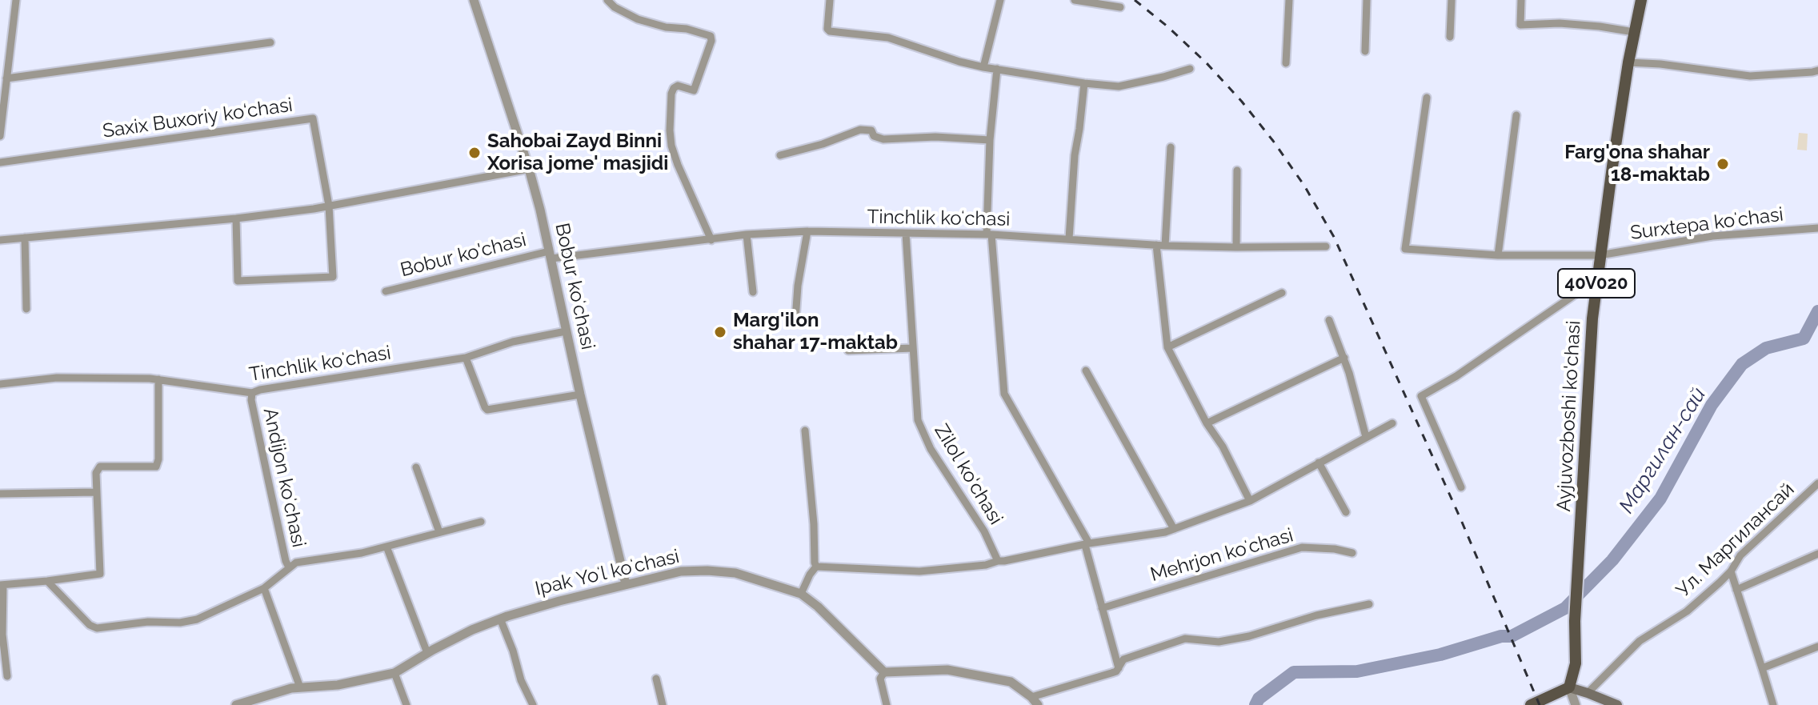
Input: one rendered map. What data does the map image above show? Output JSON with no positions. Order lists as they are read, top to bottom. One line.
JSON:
{"streets":{"main road":["40V020","Ayjuvozboshi ko'chasi"],"street":["Saxix Buxoriy ko‘chasi","Tinchlik koʻchasi","Surxtepa koʻchasi","Bobur ko'chasi","Bobur koʻchasi","Zilol ko‘chasi","Andijon koʻchasi","Ул. Маргилансай","Mehrjon koʻchasi","Ipak Yoʻl koʻchasi"]},"crossings":[["Tinchlik koʻchasi","Bobur ko'chasi"],["Tinchlik koʻchasi","Bobur koʻchasi"],["Tinchlik koʻchasi","Zilol ko‘chasi"],["Tinchlik koʻchasi","Andijon koʻchasi"],["Surxtepa koʻchasi","Ayjuvozboshi ko'chasi"],["Bobur ko'chasi","Bobur koʻchasi"],["Bobur koʻchasi","Ipak Yoʻl koʻchasi"]],"water":["Маргилан-сай"],"places":["Sahobai Zayd Binni Xorisa jome' masjidi","Farg'ona shahar 18-maktab","Marg'ilon shahar 17-maktab"]}
